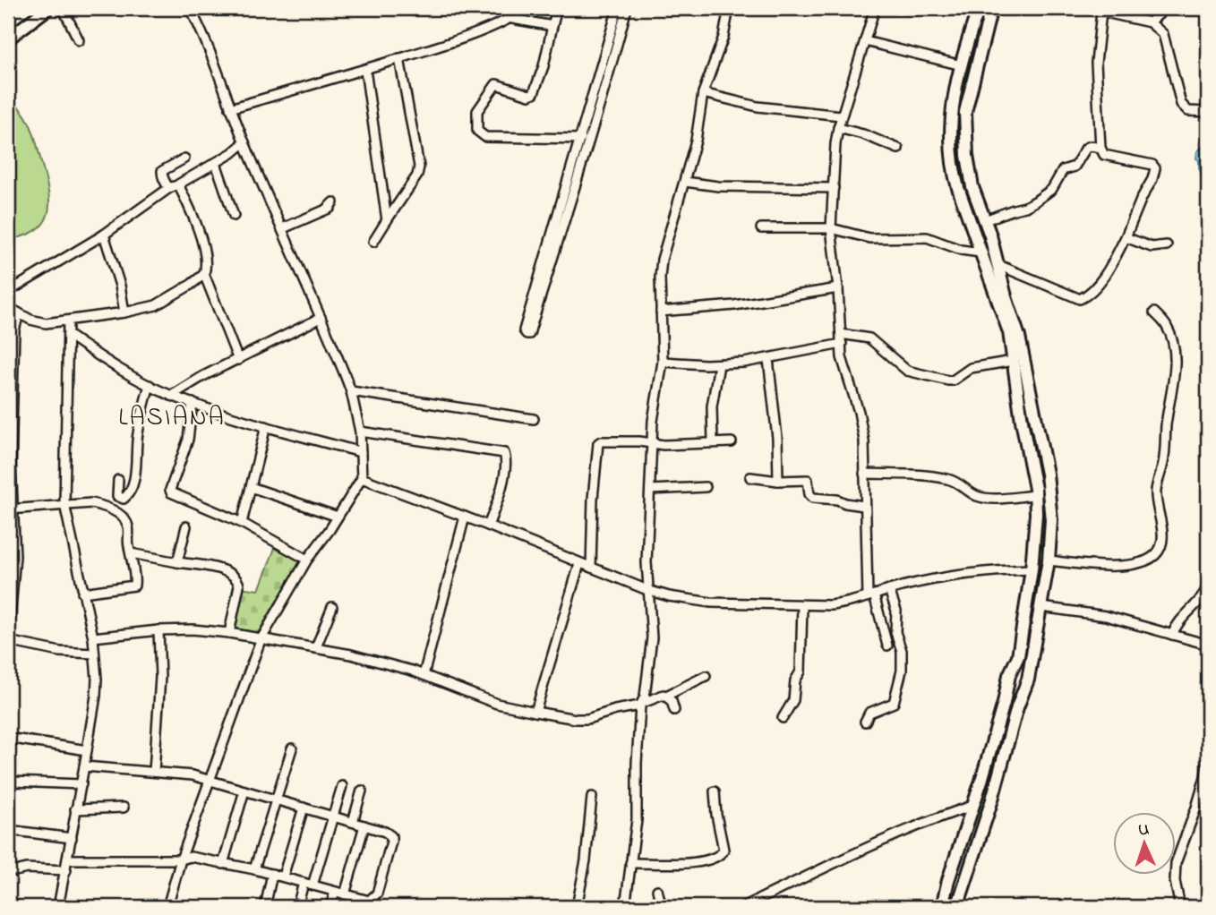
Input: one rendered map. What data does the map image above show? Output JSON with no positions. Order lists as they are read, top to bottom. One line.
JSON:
{"districts":["LASIANA"],"north":"top"}
